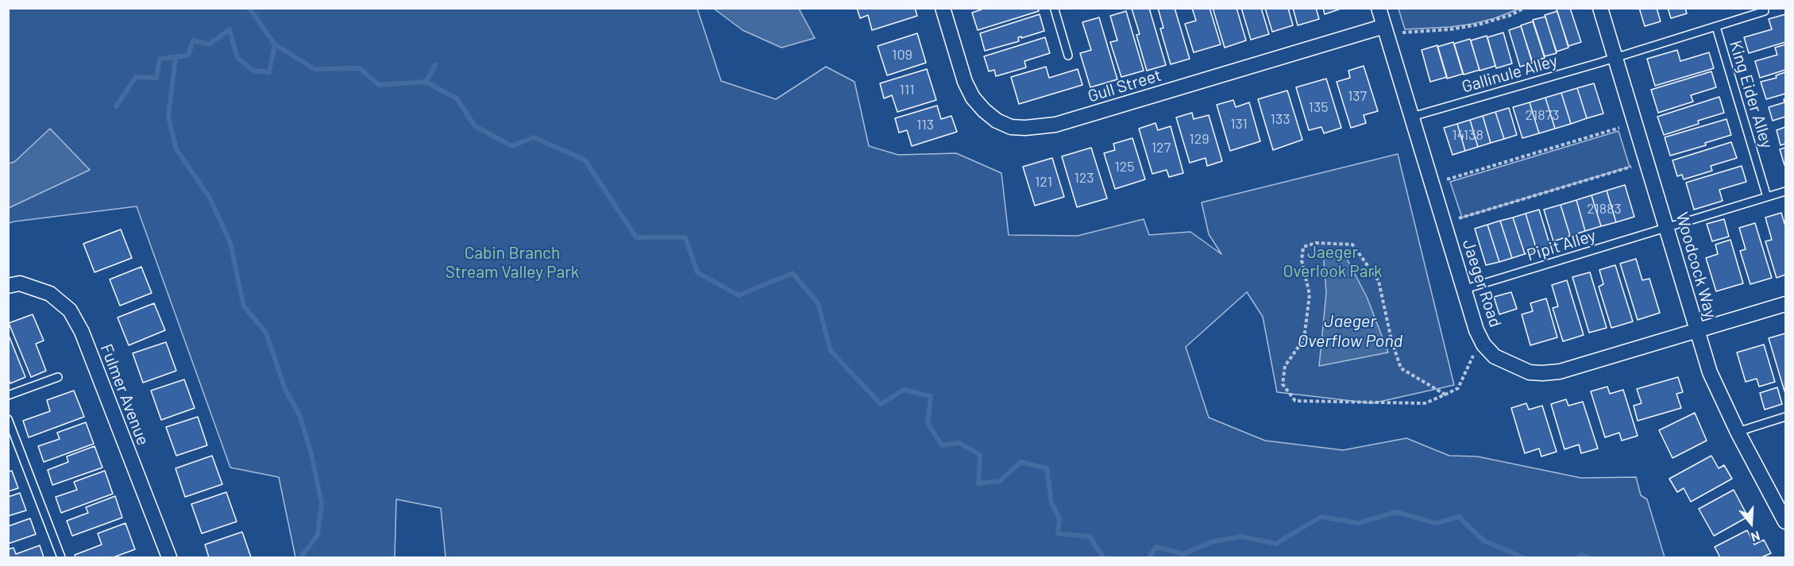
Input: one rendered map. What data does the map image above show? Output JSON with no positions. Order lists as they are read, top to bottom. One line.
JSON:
{"streets":{"street":["Gull Street","Woodcock Way","Jaeger Road","Fulmer Avenue"],"lane":["Gallinule Alley","King Eider Alley","Pipit Alley"]},"crossings":[["Gallinule Alley","King Eider Alley"],["Gallinule Alley","Woodcock Way"],["Gallinule Alley","Jaeger Road"],["Gull Street","Jaeger Road"],["King Eider Alley","Woodcock Way"],["Pipit Alley","Woodcock Way"],["Pipit Alley","Jaeger Road"],["Woodcock Way","Jaeger Road"]],"water":["Jaeger Overflow Pond"],"parks":["Jaeger Overlook Park","Cabin Branch Stream Valley Park"],"house_numbers":["109","111","137","135","21873","133","131","113","14138","129","127","125","123","121","21883"],"north":"bottom"}
